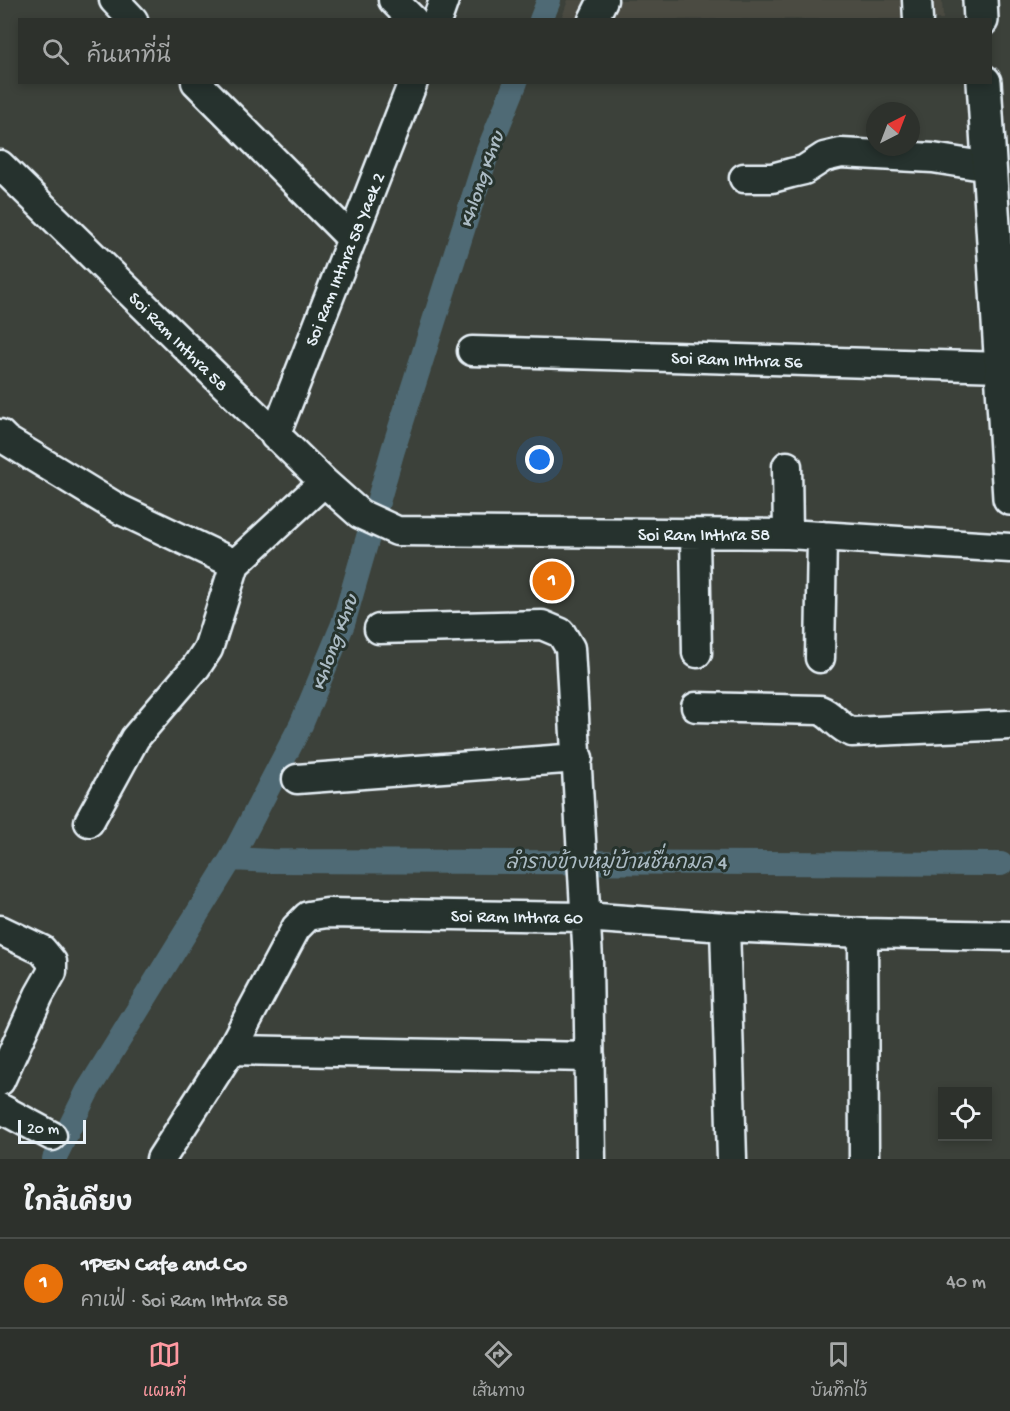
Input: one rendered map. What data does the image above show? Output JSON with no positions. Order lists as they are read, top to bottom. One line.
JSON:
{"streets":{"street":["Soi Ram Inthra 58 Yaek 2","Soi Ram Inthra 58","Soi Ram Inthra 56","Soi Ram Inthra 60"]},"crossings":[["Soi Ram Inthra 58 Yaek 2","Soi Ram Inthra 58"]],"water":["Khlong Khru","ลำรางข้างหมู่บ้านชื่นกมล 4"],"scale_bar":"20 m","north":"top right","page":{"search":"ค้นหาที่นี่","pins":"1","scale":"20 m","heading":"ใกล้เคียง","list":[{"mark":"1","name":"1PEN Cafe and Co","note":"คาเฟ่ · Soi Ram Inthra 58","value":"40 m"}],"nav":["แผนที่","เส้นทาง","บันทึกไว้"]}}
